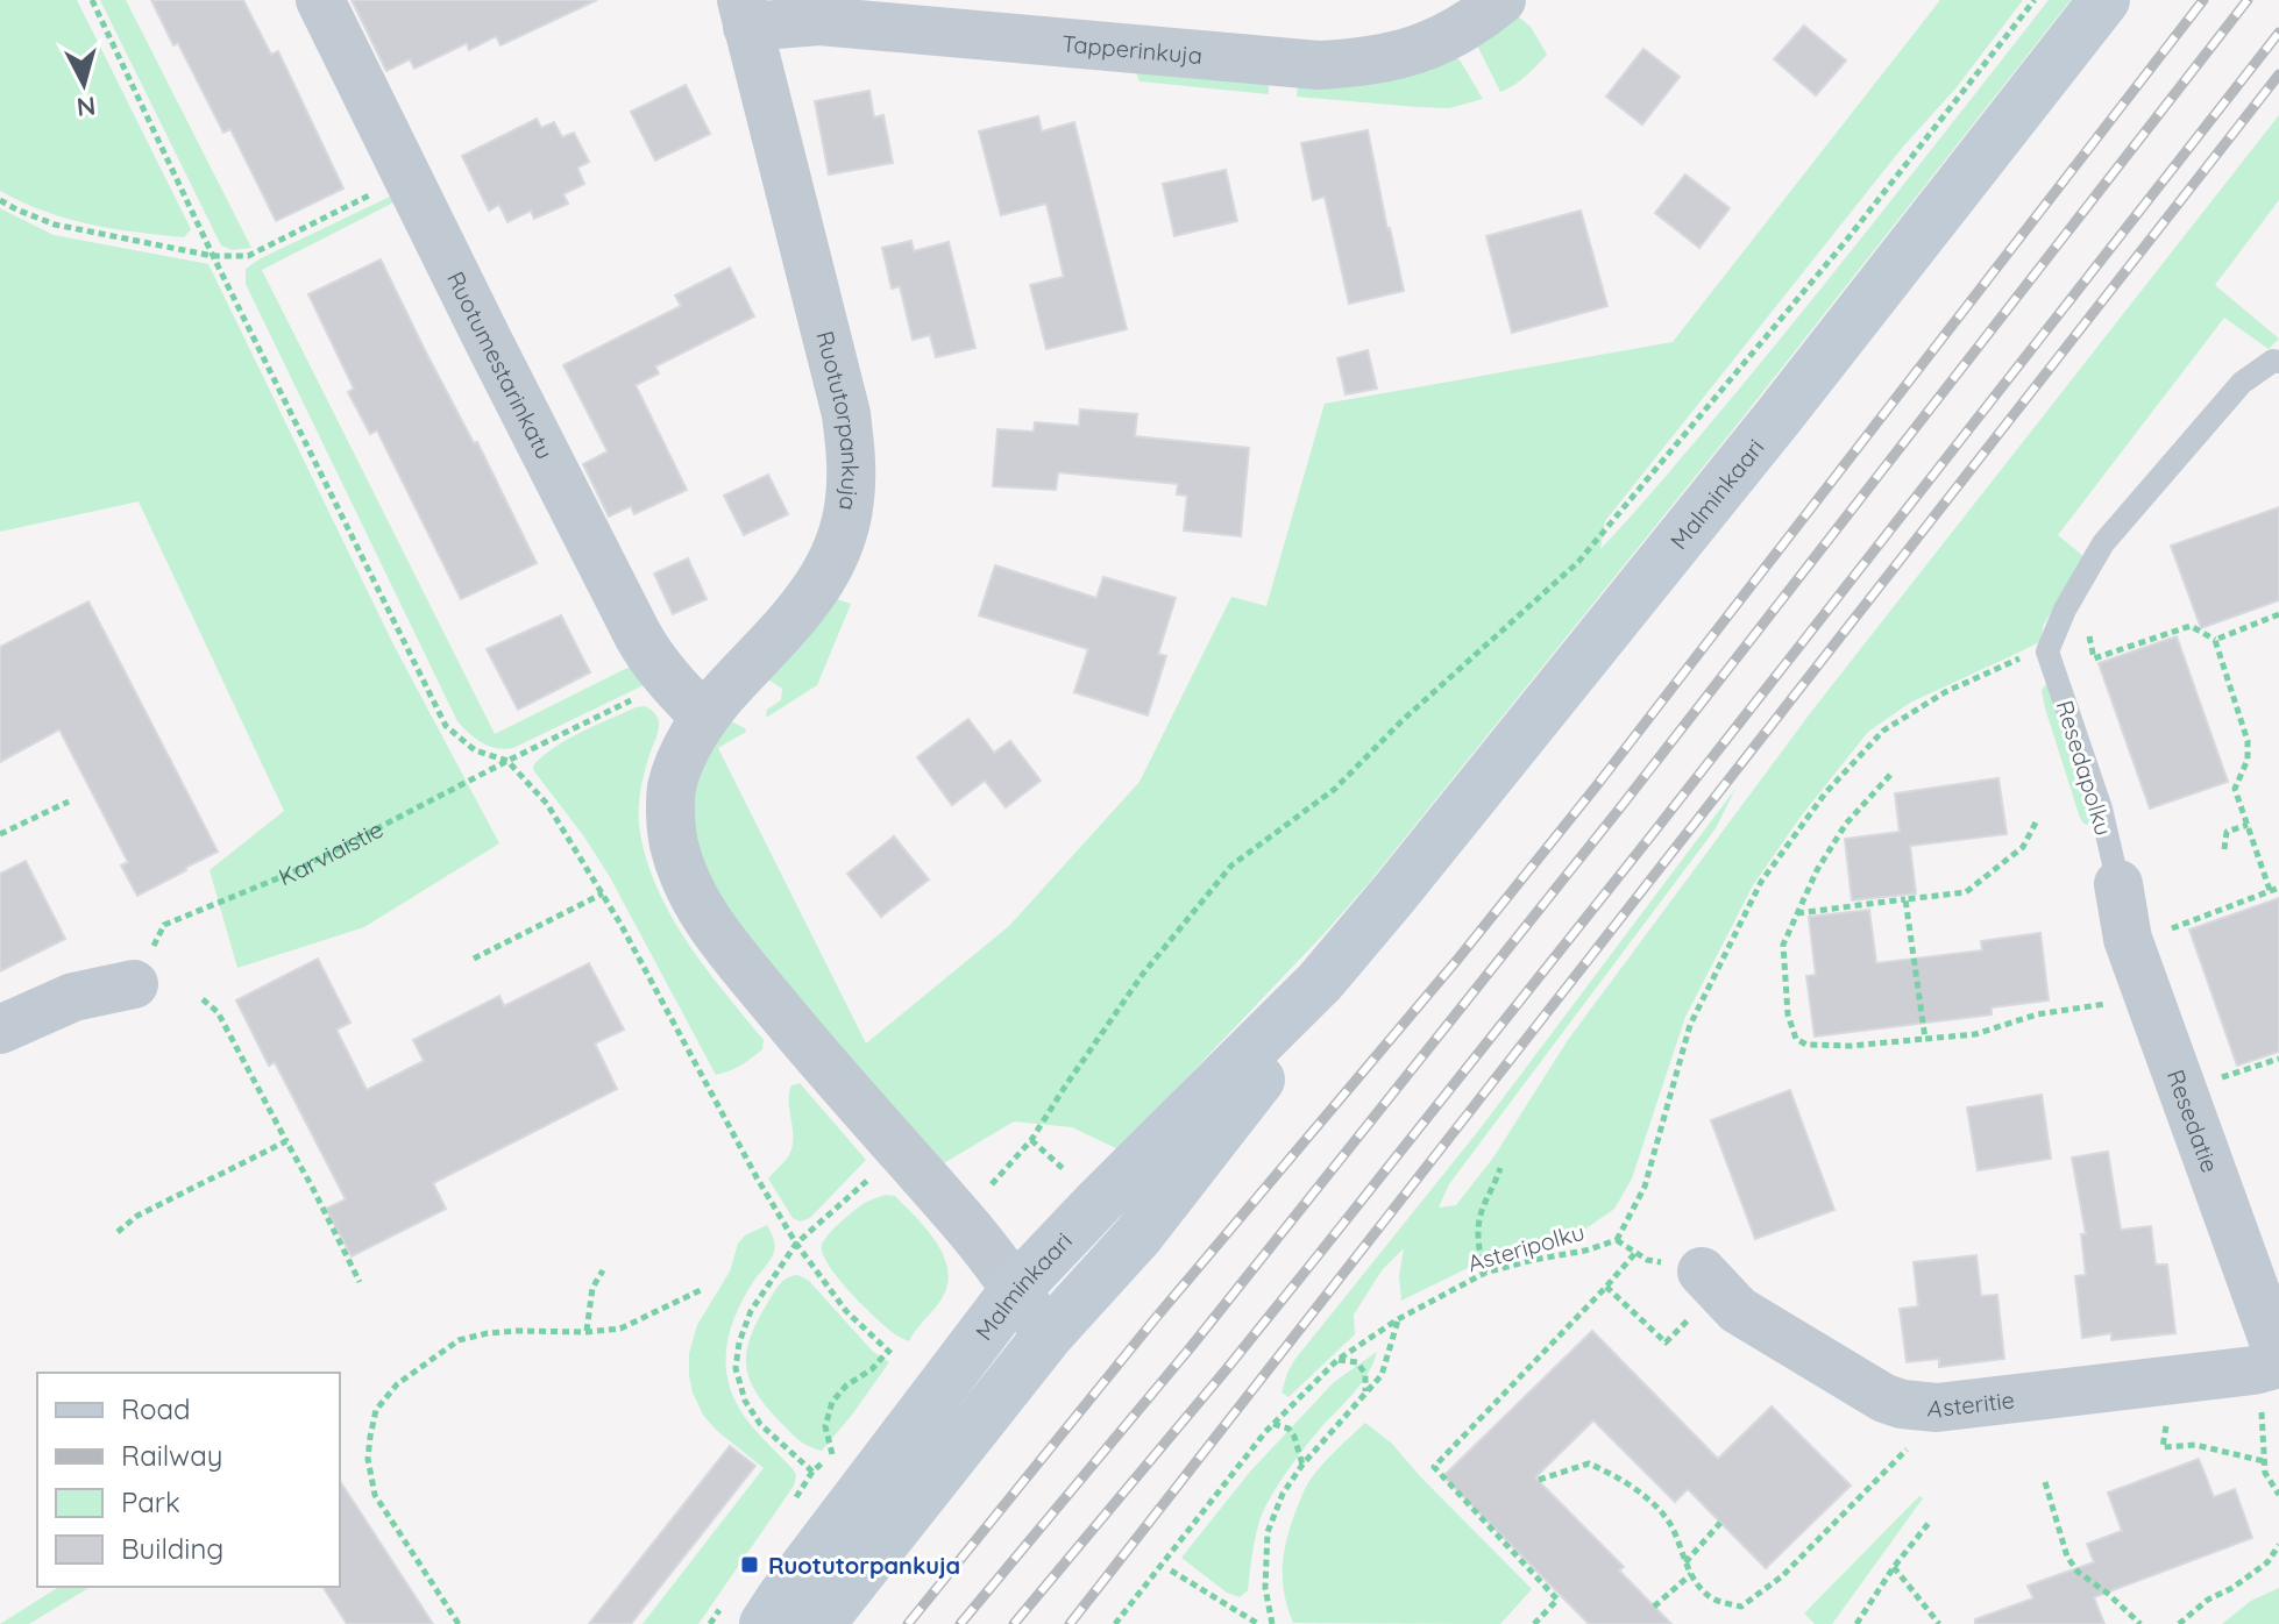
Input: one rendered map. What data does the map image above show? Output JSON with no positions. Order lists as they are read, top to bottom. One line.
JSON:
{"streets":{"main road":["Malminkaari"],"street":["Tapperinkuja","Ruotumestarinkatu","Ruotutorpankuja","Resedatie","Asteritie"],"lane":["Resedapolku"],"path":["Karviaistie","Asteripolku"]},"crossings":[["Tapperinkuja","Ruotutorpankuja"],["Ruotumestarinkatu","Ruotutorpankuja"],["Ruotumestarinkatu","Karviaistie"],["Ruotutorpankuja","Malminkaari"],["Resedapolku","Resedatie"],["Resedapolku","Asteripolku"],["Resedatie","Asteritie"]],"places":{"transit":["Ruotutorpankuja"]},"legend":["Road","Railway","Park","Building"],"north":"bottom"}
